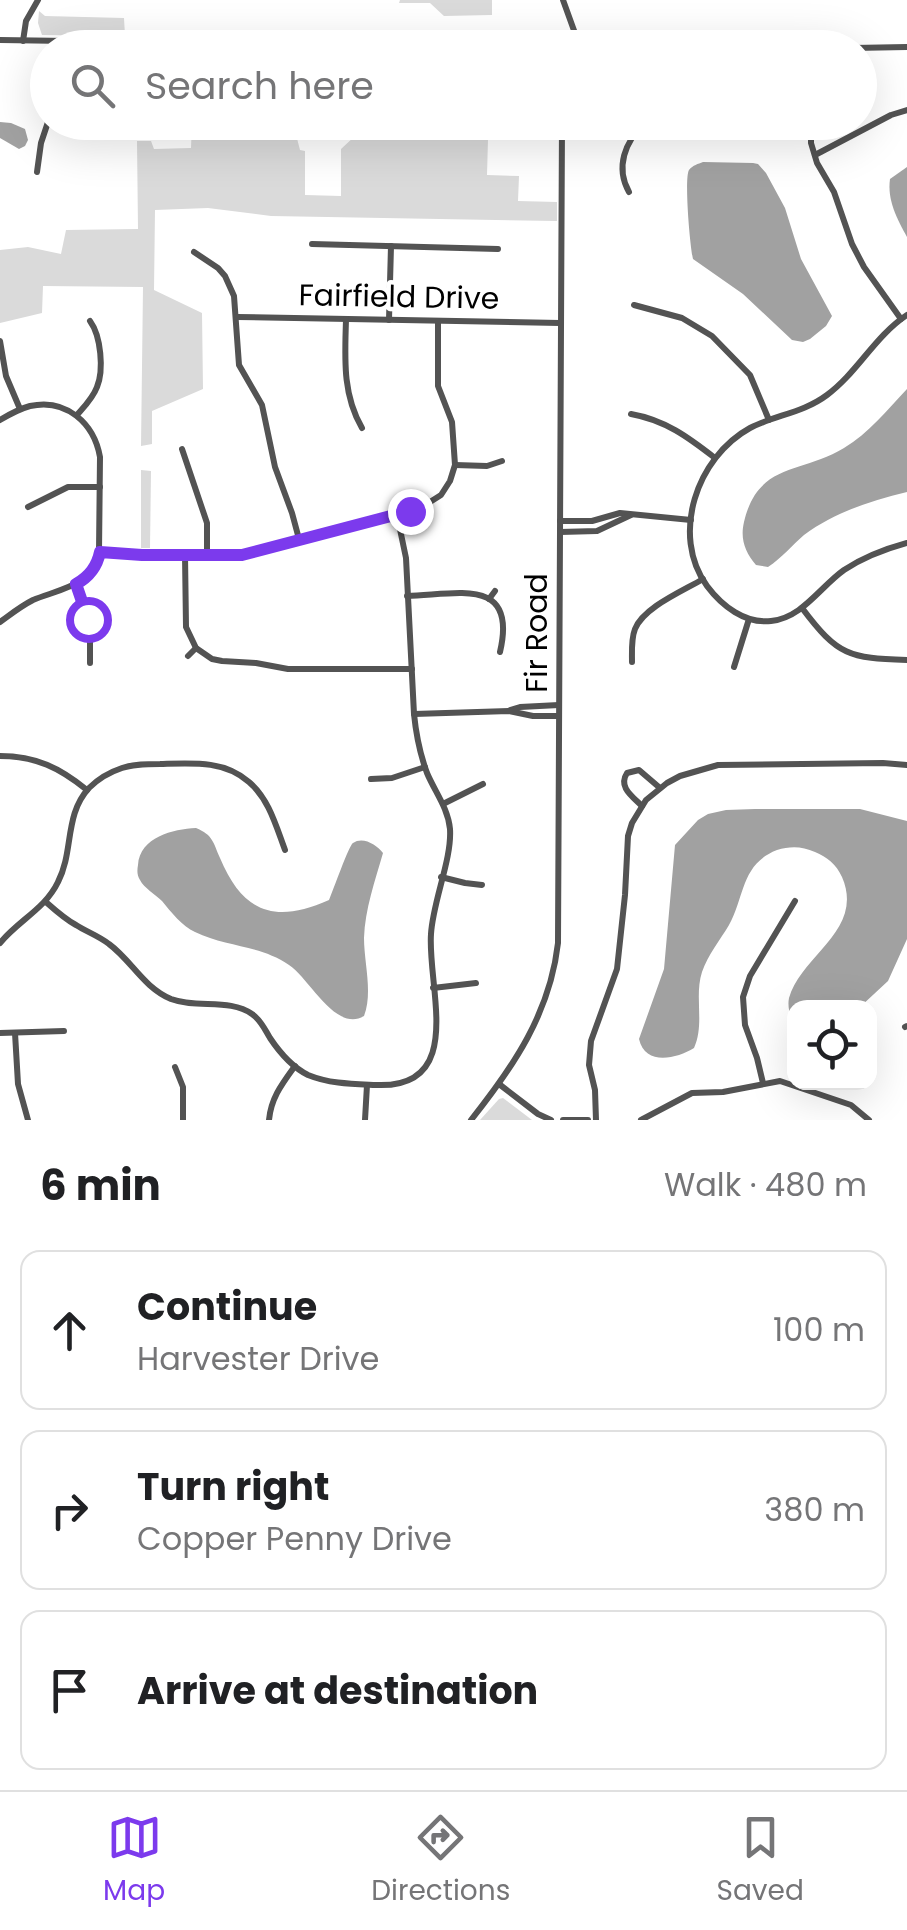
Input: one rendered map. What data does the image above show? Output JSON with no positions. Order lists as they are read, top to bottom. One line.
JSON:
{"streets":{"street":["Fairfield Drive","Fir Road"]},"crossings":[["Fairfield Drive","Fir Road"]],"page":{"search":"Search here","heading":["6 min","Walk · 480 m"],"list":[["Continue","Harvester Drive","100 m"],["Turn right","Copper Penny Drive","380 m"],"Arrive at destination"],"nav":["Map","Directions","Saved"]}}
